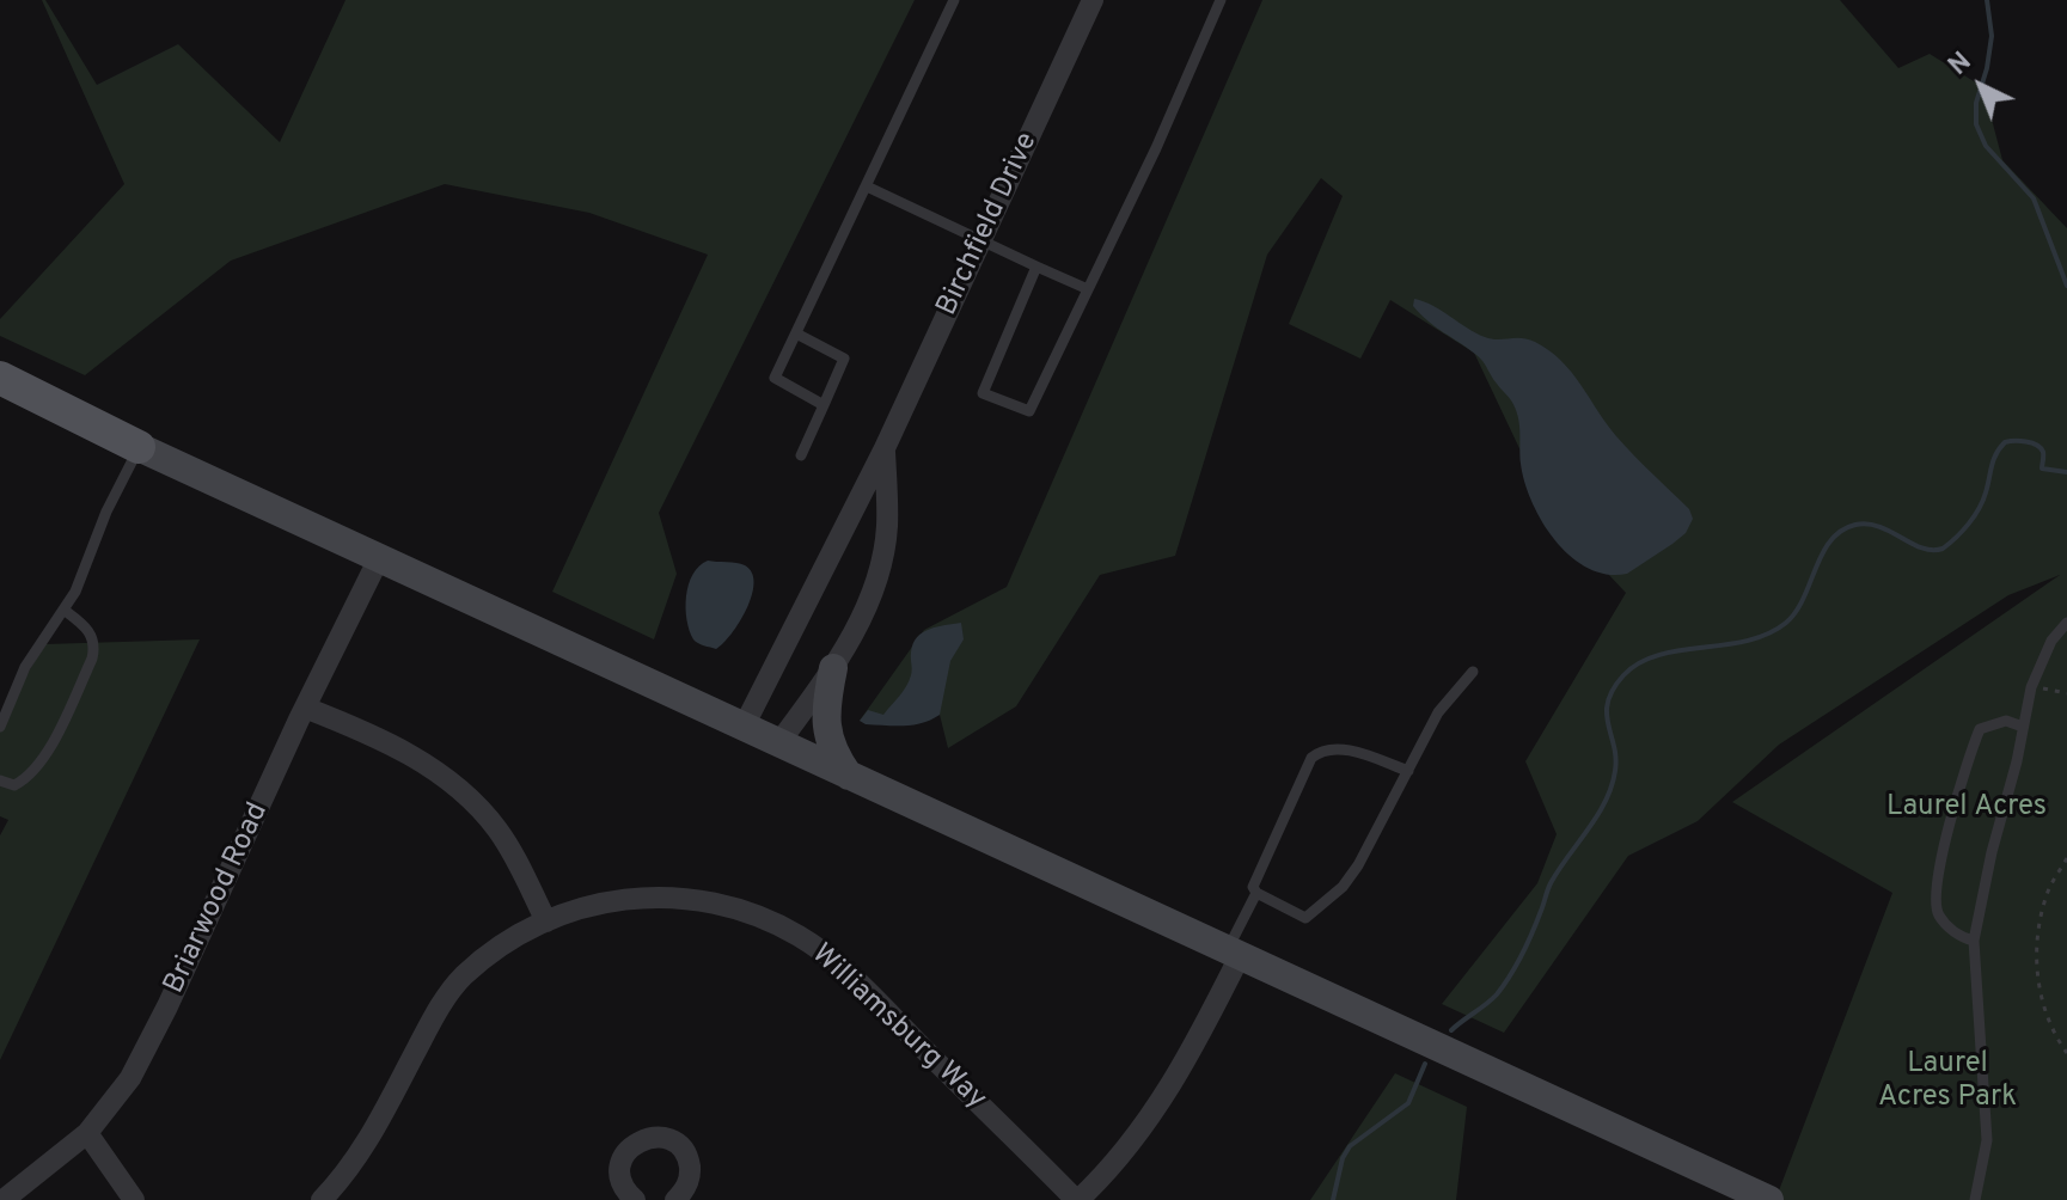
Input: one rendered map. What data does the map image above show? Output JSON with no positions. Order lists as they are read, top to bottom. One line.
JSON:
{"streets":{"street":["Birchfield Drive","Briarwood Road","Williamsburg Way"]},"parks":["Laurel Acres","Laurel Acres Park"],"north":"top left"}
